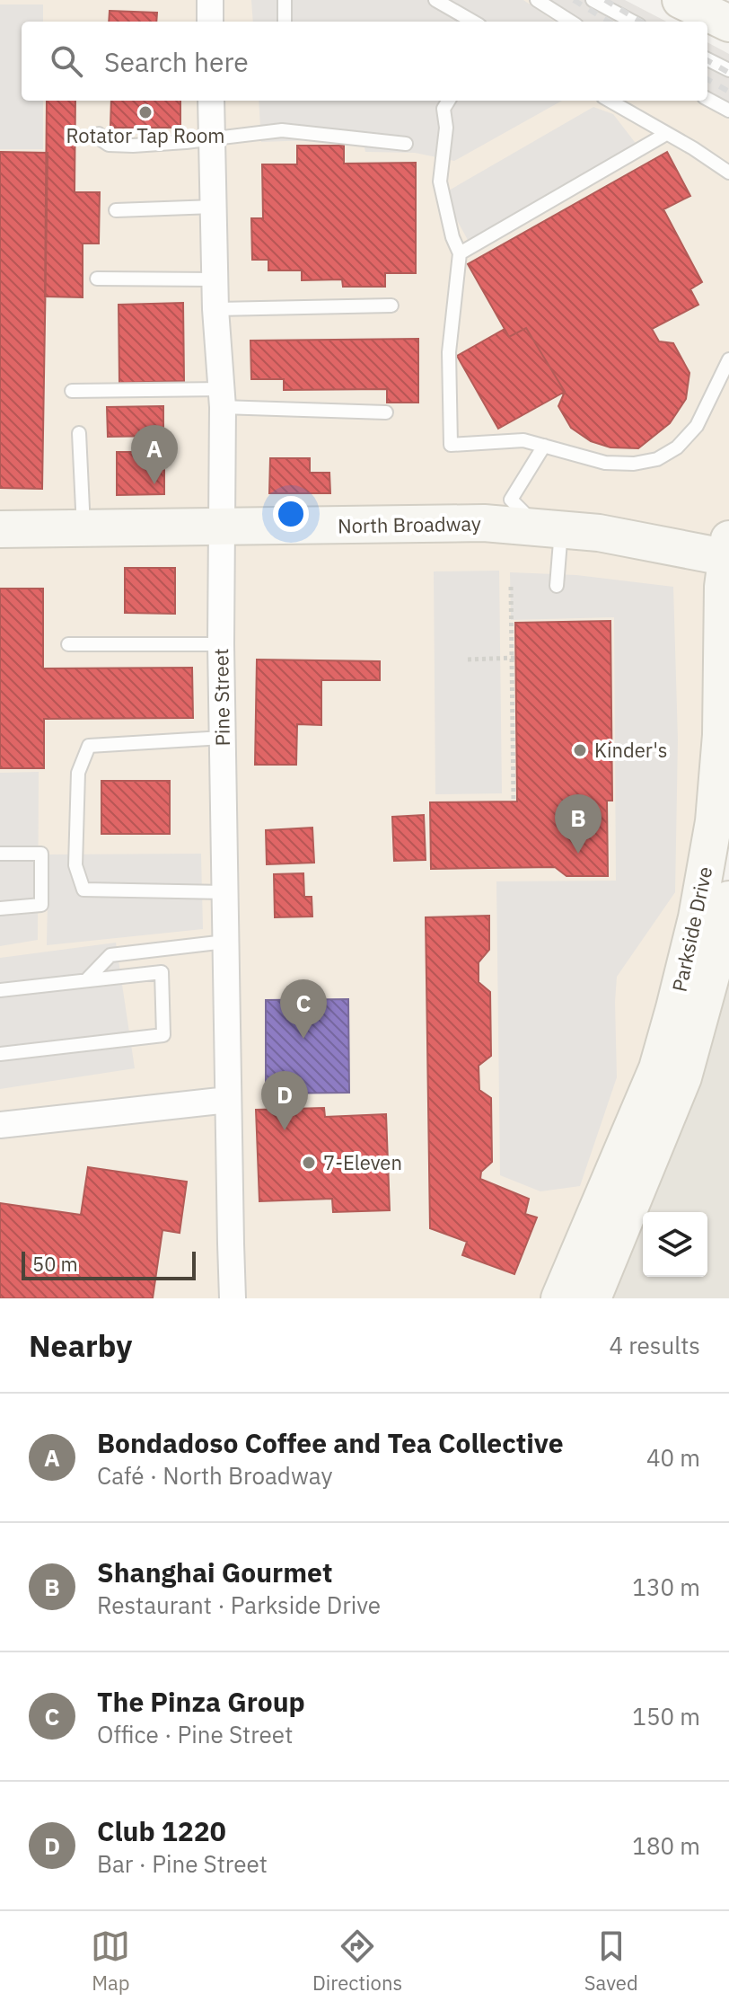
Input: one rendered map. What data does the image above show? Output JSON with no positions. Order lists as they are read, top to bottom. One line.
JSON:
{"streets":{"street":["North Broadway","Pine Street","Parkside Drive"]},"crossings":[["North Broadway","Pine Street"],["North Broadway","Parkside Drive"]],"places":["Rotator Tap Room","Kinder's","7-Eleven"],"scale_bar":"50 m","page":{"search":"Search here","pins":["A","B","C","D"],"scale":"50 m","heading":["Nearby","4 results"],"list":[{"mark":"A","name":"Bondadoso Coffee and Tea Collective","note":"Café · North Broadway","value":"40 m"},{"mark":"B","name":"Shanghai Gourmet","note":"Restaurant · Parkside Drive","value":"130 m"},{"mark":"C","name":"The Pinza Group","note":"Office · Pine Street","value":"150 m"},{"mark":"D","name":"Club 1220","note":"Bar · Pine Street","value":"180 m"}],"nav":["Map","Directions","Saved"]}}
